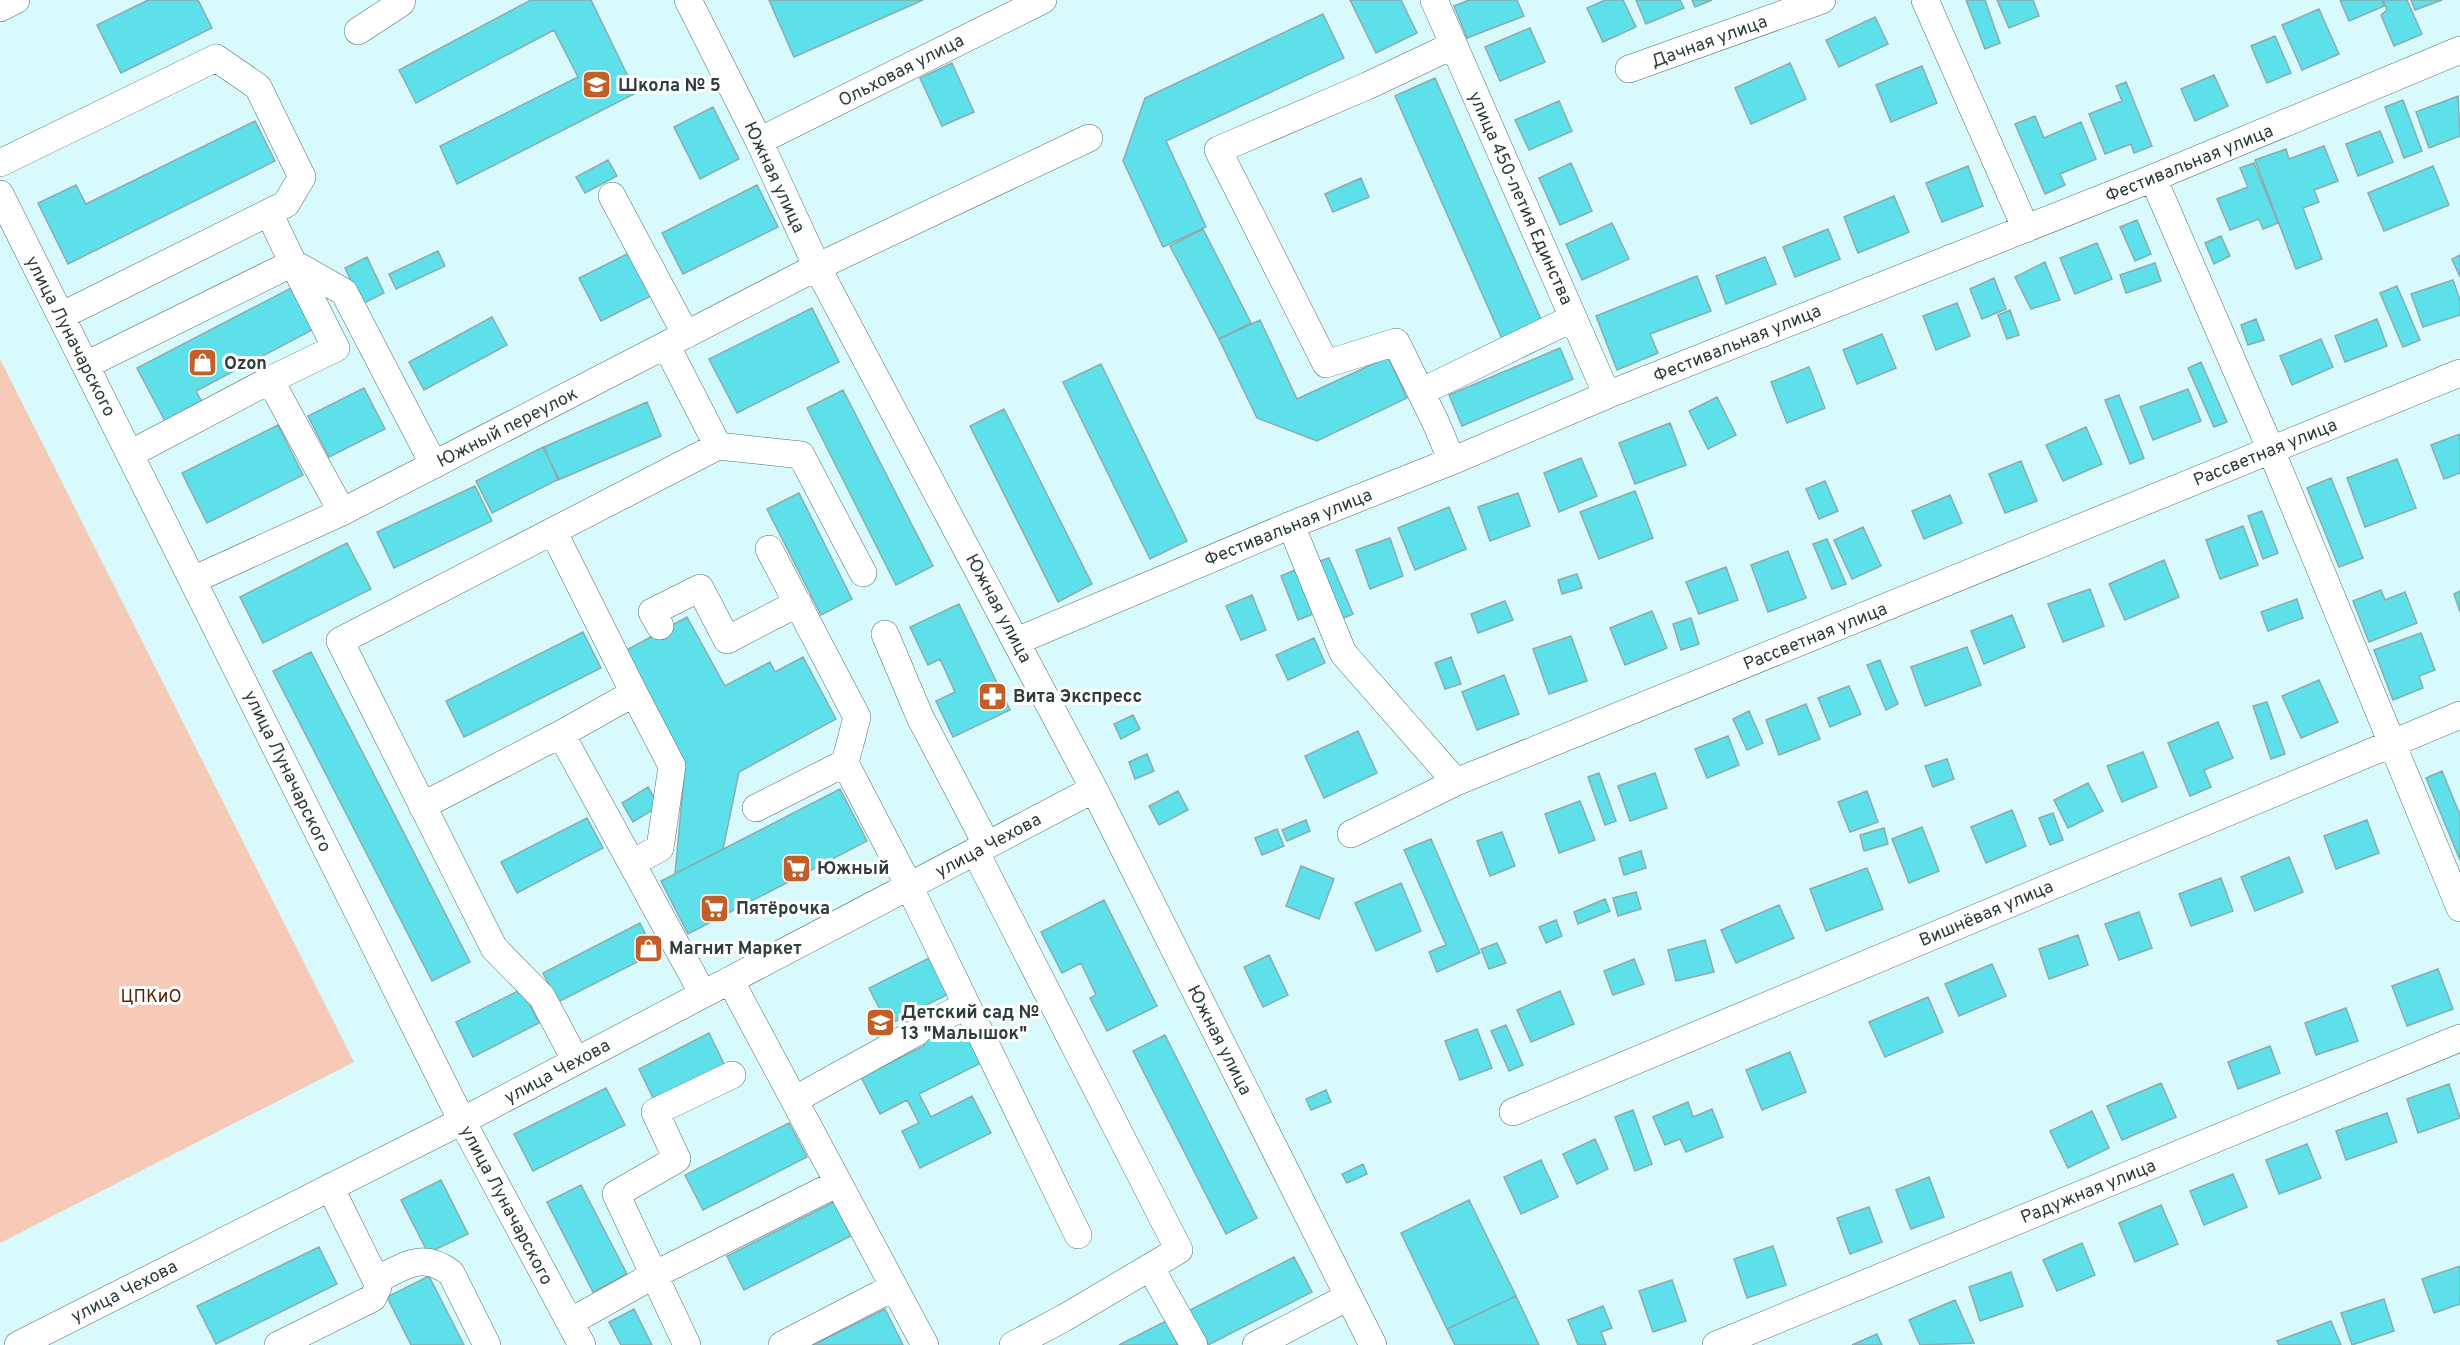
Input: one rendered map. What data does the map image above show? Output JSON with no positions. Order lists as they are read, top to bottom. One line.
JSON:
{"streets":{"street":["Дачная улица","Ольховая улица","Фестивальная улица","Южная улица","улица 450-летия Единства","улица Луначарского","Южный переулок","Рассветная улица","улица Чехова","Вишнёвая улица","Радужная улица"]},"crossings":[["Ольховая улица","Южная улица"],["Фестивальная улица","Южная улица"],["Фестивальная улица","улица 450-летия Единства"],["Южная улица","Южный переулок"],["Южная улица","улица Чехова"],["улица Луначарского","Южный переулок"],["улица Луначарского","улица Чехова"]],"parks":["ЦПКиО"],"places":{"school or university":["Школа № 5","Детский сад № 13 \"Малышок\""],"shop":["Ozon","Магнит Маркет"],"pharmacy":["Вита Экспресс"],"supermarket":["Южный","Пятёрочка"]}}
